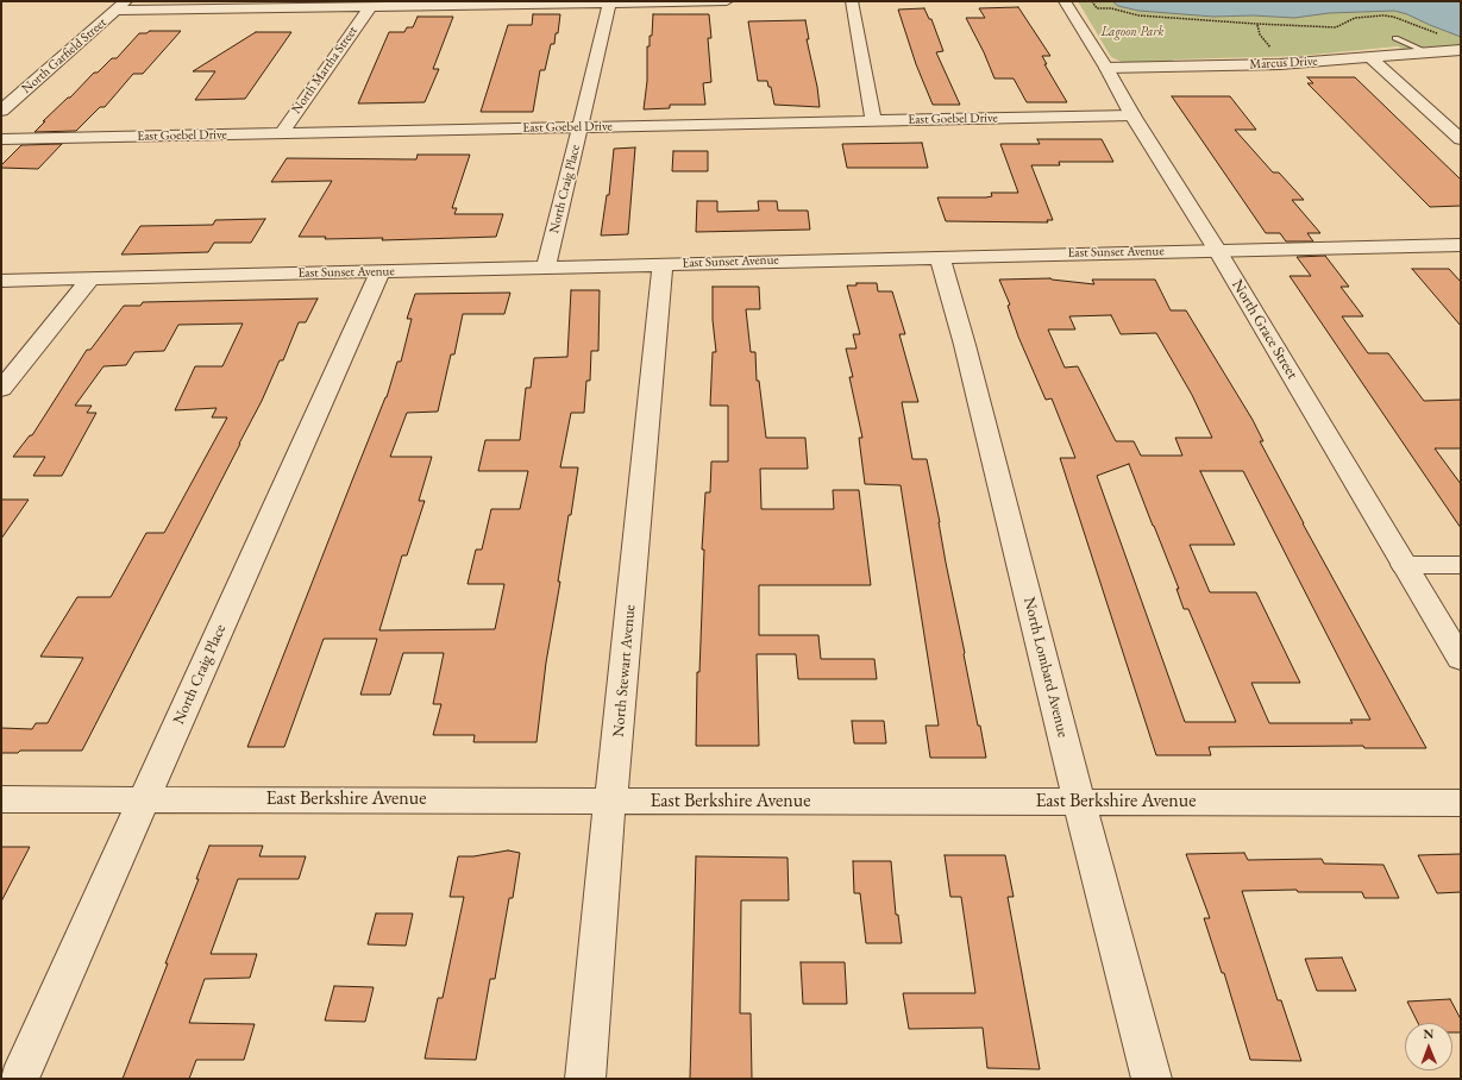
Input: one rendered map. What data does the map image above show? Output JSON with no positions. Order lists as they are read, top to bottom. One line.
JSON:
{"streets":{"street":["North Garfield Street","Marcus Drive","North Martha Street","East Goebel Drive","North Craig Place","East Sunset Avenue","North Grace Street","North Lombard Avenue","North Stewart Avenue","East Berkshire Avenue"]},"crossings":[["Marcus Drive","North Grace Street"],["North Martha Street","East Goebel Drive"],["East Goebel Drive","North Craig Place"],["East Goebel Drive","North Grace Street"],["North Craig Place","East Sunset Avenue"],["North Craig Place","East Berkshire Avenue"],["East Sunset Avenue","North Grace Street"],["East Sunset Avenue","North Lombard Avenue"],["East Sunset Avenue","North Stewart Avenue"],["North Lombard Avenue","East Berkshire Avenue"],["North Stewart Avenue","East Berkshire Avenue"]],"parks":["Lagoon Park"],"north":"top"}
